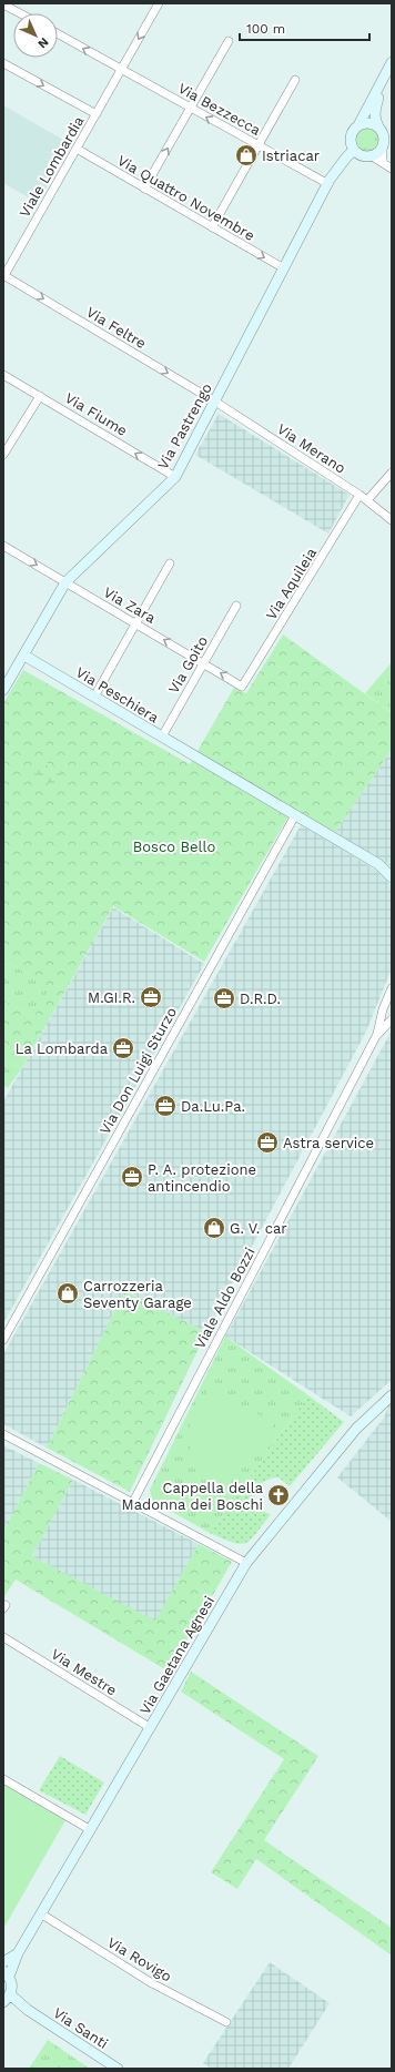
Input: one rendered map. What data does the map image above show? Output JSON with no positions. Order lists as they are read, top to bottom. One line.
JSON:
{"streets":{"street":["Via Bezzecca","Viale Lombardia","Via Quattro Novembre","Via Feltre","Via Fiume","Via Pastrengo","Via Merano","Via Aquileia","Via Zara","Via Goito","Via Peschiera","Via Don Luigi Sturzo","Viale Aldo Bozzi","Via Gaetana Agnesi","Via Mestre","Via Rovigo","Via Santi"]},"crossings":[["Via Bezzecca","Viale Lombardia"],["Via Bezzecca","Via Pastrengo"],["Viale Lombardia","Via Quattro Novembre"],["Viale Lombardia","Via Feltre"],["Via Quattro Novembre","Via Pastrengo"],["Via Feltre","Via Pastrengo"],["Via Feltre","Via Merano"],["Via Fiume","Via Pastrengo"],["Via Pastrengo","Via Merano"],["Via Pastrengo","Via Zara"],["Via Pastrengo","Via Peschiera"],["Via Merano","Via Aquileia"],["Via Aquileia","Via Zara"],["Via Zara","Via Goito"],["Via Goito","Via Peschiera"],["Via Peschiera","Via Don Luigi Sturzo"],["Via Gaetana Agnesi","Via Mestre"],["Via Gaetana Agnesi","Via Rovigo"]],"one_way":["Via Feltre","Via Fiume"],"parks":["Bosco Bello"],"places":{"shop":["Istriacar","G. V. car","Carrozzeria Seventy Garage"],"office":["M.GI.R.","D.R.D.","La Lombarda","Da.Lu.Pa.","Astra service","P. A. protezione antincendio"],"church":["Cappella della Madonna dei Boschi"]},"scale_bar":"100 m","north":"bottom right"}
